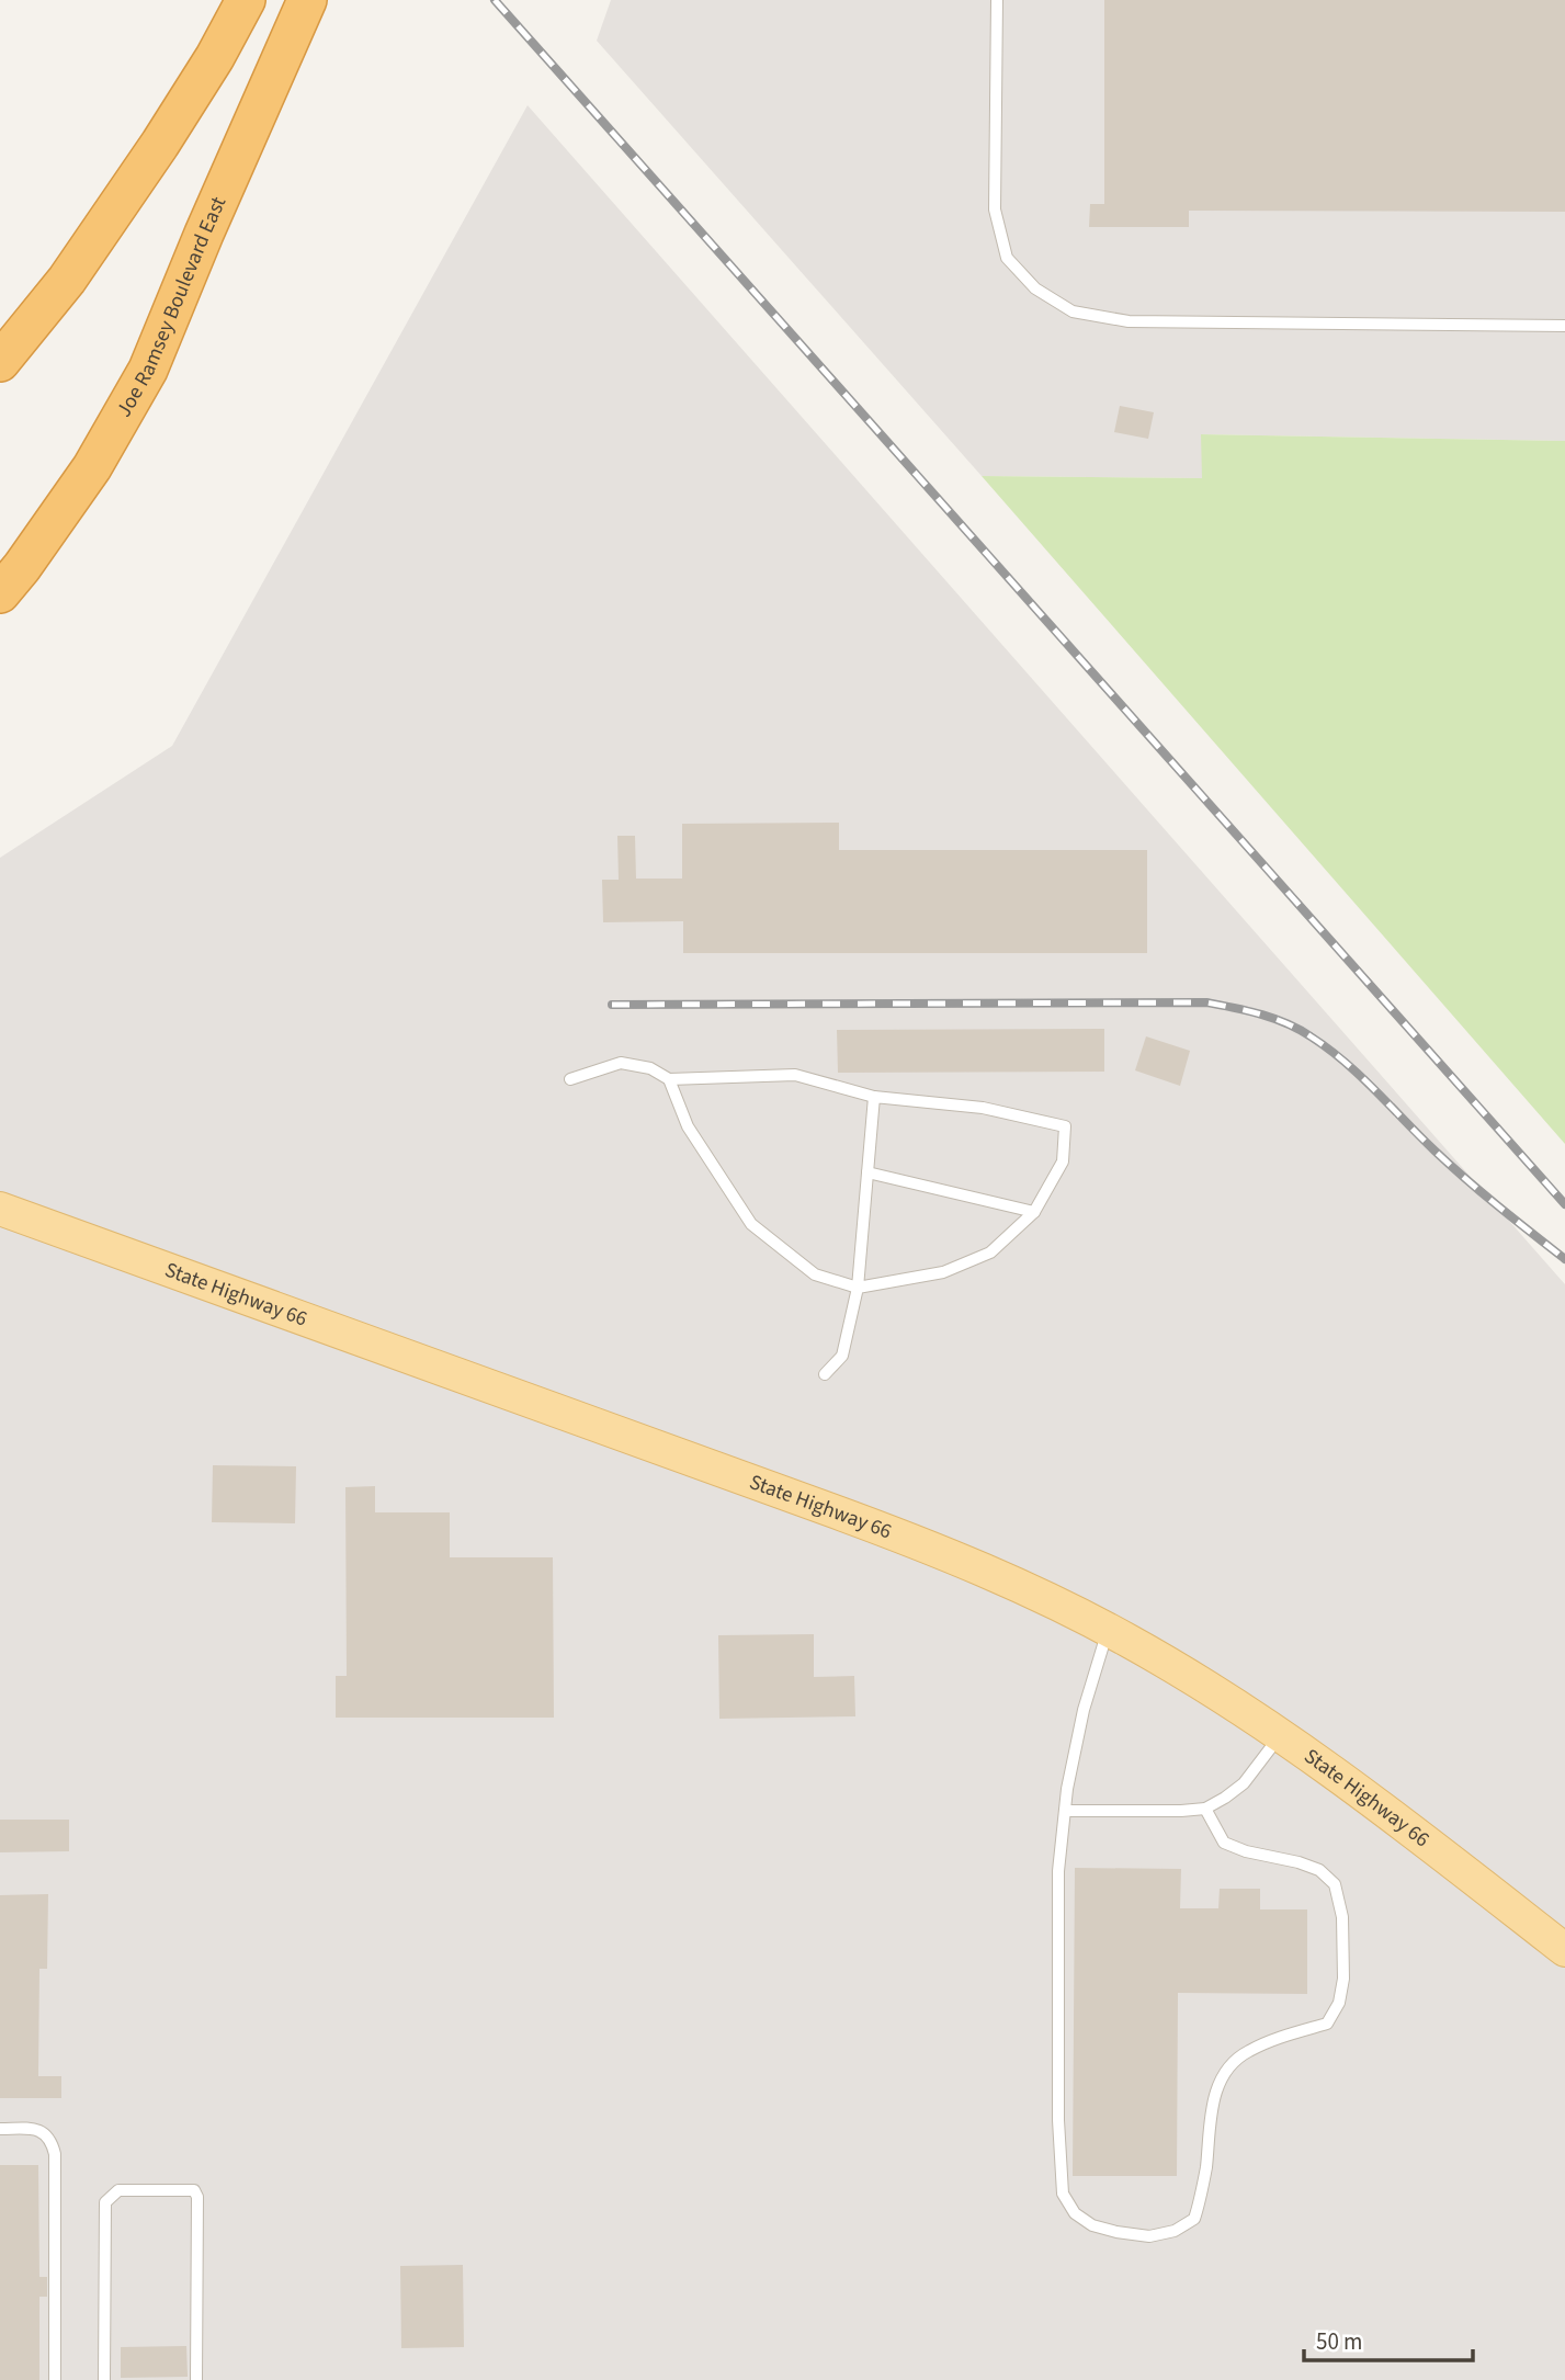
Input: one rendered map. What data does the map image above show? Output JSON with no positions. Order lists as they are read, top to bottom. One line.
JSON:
{"streets":{"highway":["Joe Ramsey Boulevard East"],"main road":["State Highway 66"]},"scale_bar":"50 m"}
